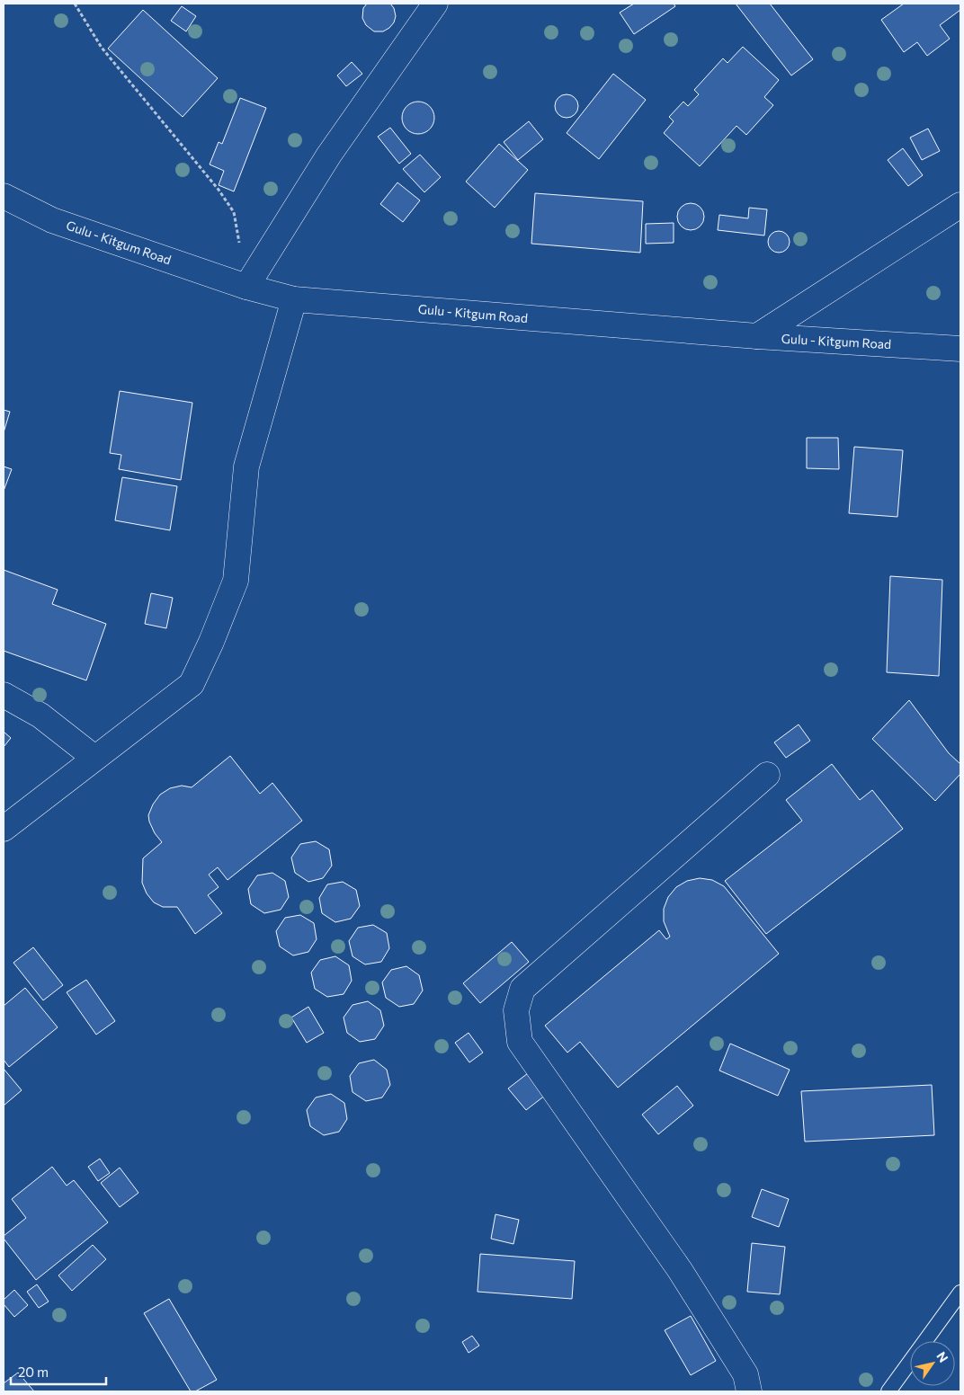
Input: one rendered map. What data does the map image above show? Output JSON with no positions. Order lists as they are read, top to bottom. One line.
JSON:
{"streets":{"street":["Gulu - Kitgum Road"]},"scale_bar":"20 m","north":"top right"}
